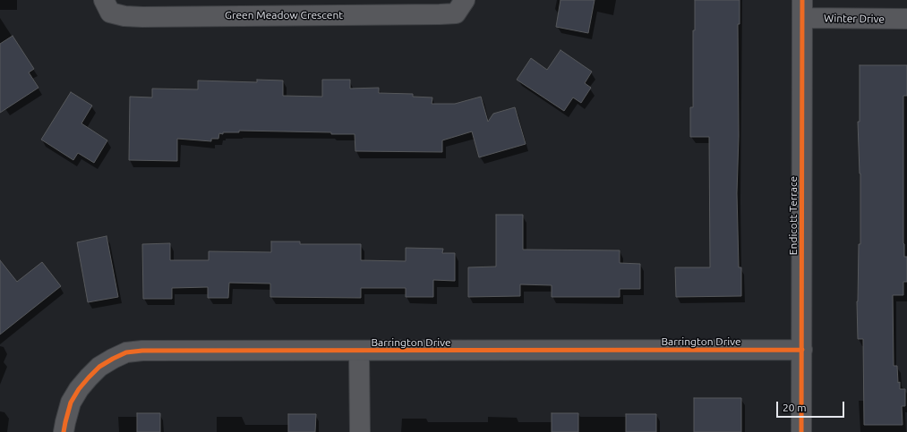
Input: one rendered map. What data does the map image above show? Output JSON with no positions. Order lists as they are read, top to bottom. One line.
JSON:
{"streets":{"street":["Green Meadow Crescent","Winter Drive","Endicott Terrace","Barrington Drive"]},"crossings":[["Winter Drive","Endicott Terrace"],["Endicott Terrace","Barrington Drive"]],"scale_bar":"20 m"}
